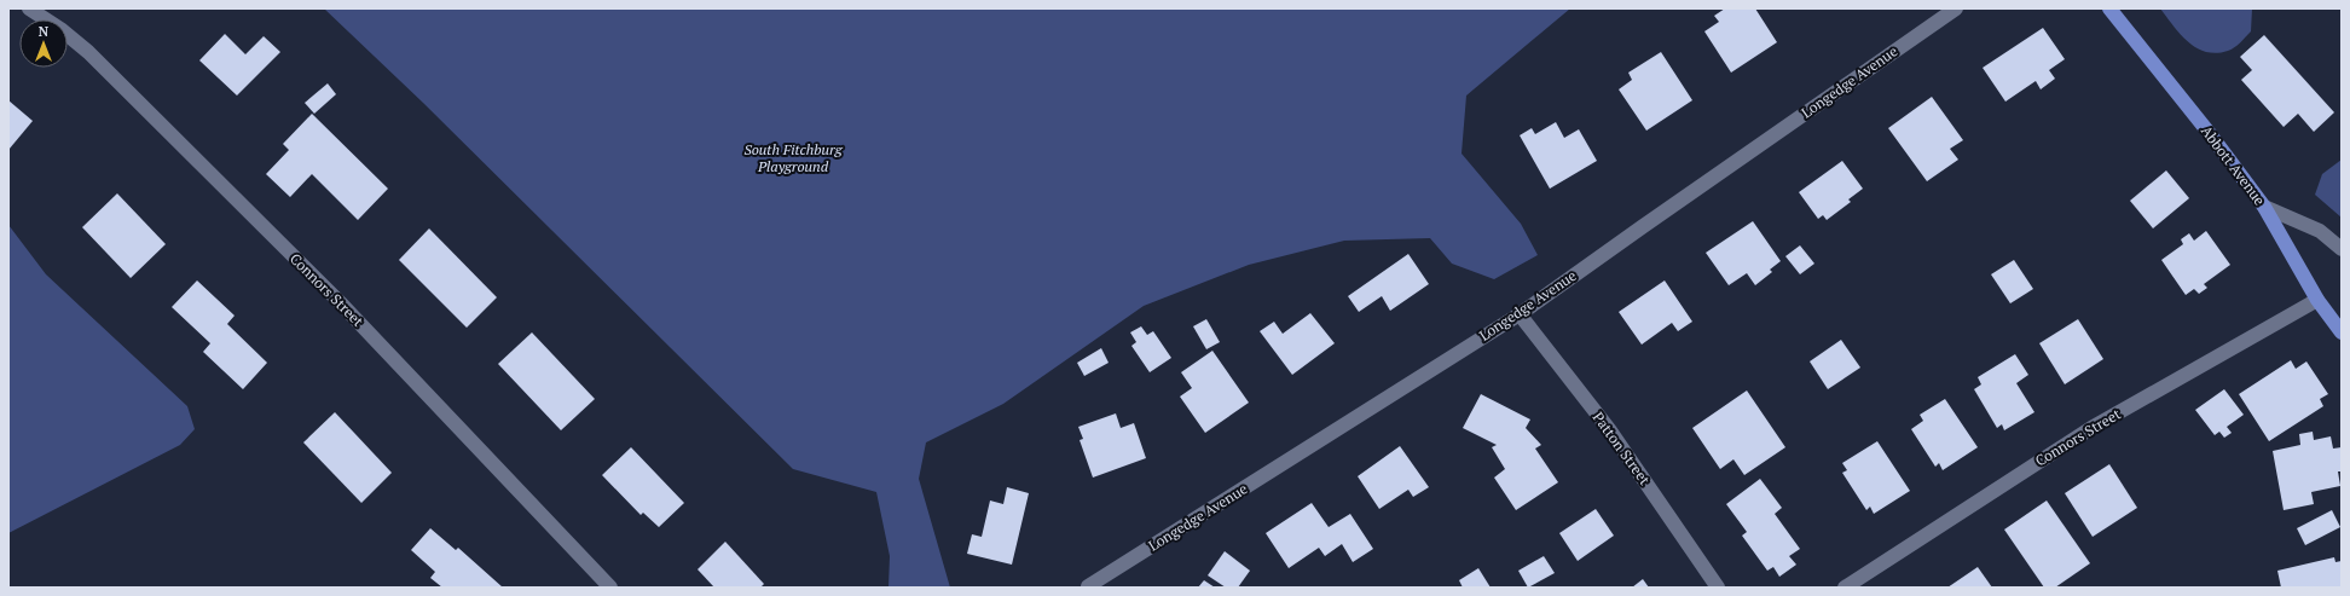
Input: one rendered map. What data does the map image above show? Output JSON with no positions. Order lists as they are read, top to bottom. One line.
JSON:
{"streets":{"main road":["Abbott Avenue"],"street":["Longedge Avenue","Connors Street","Patton Street"]},"crossings":[["Longedge Avenue","Patton Street"],["Abbott Avenue","Connors Street"]],"parks":["South Fitchburg Playground"],"north":"top"}
